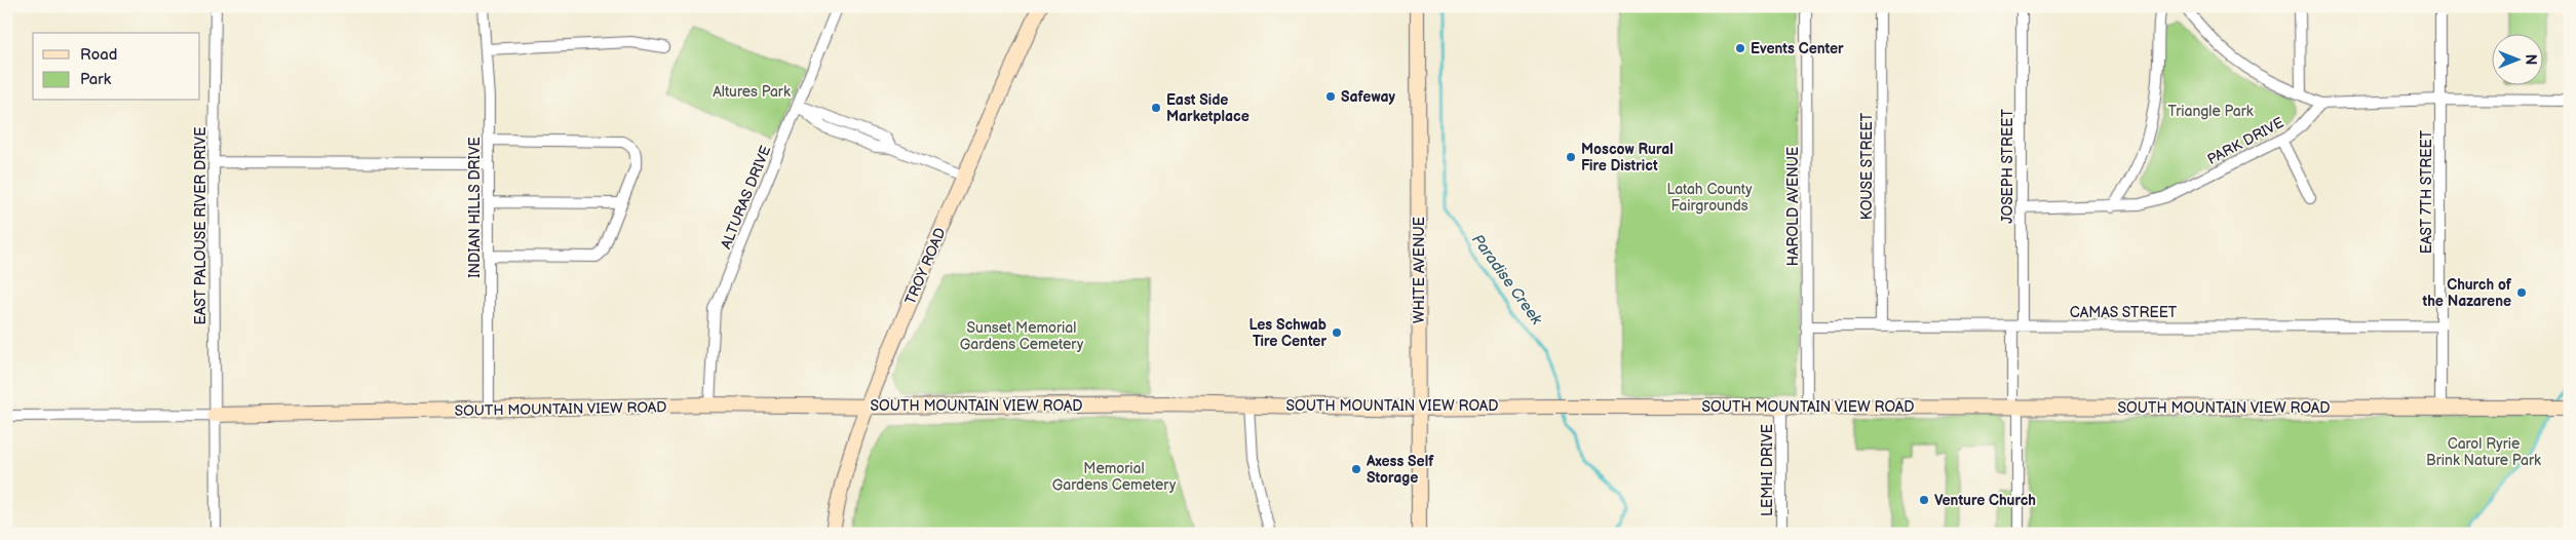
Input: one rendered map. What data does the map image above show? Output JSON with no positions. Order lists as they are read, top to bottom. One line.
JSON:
{"streets":{"street":["PARK DRIVE","KOUSE STREET","JOSEPH STREET","EAST 7TH STREET","ALTURAS DRIVE","HAROLD AVENUE","INDIAN HILLS DRIVE","EAST PALOUSE RIVER DRIVE","TROY ROAD","WHITE AVENUE","CAMAS STREET","SOUTH MOUNTAIN VIEW ROAD","LEMHI DRIVE"]},"crossings":[["PARK DRIVE","JOSEPH STREET"],["KOUSE STREET","CAMAS STREET"],["JOSEPH STREET","CAMAS STREET"],["JOSEPH STREET","SOUTH MOUNTAIN VIEW ROAD"],["EAST 7TH STREET","CAMAS STREET"],["EAST 7TH STREET","SOUTH MOUNTAIN VIEW ROAD"],["ALTURAS DRIVE","SOUTH MOUNTAIN VIEW ROAD"],["HAROLD AVENUE","CAMAS STREET"],["HAROLD AVENUE","SOUTH MOUNTAIN VIEW ROAD"],["INDIAN HILLS DRIVE","SOUTH MOUNTAIN VIEW ROAD"],["EAST PALOUSE RIVER DRIVE","SOUTH MOUNTAIN VIEW ROAD"],["TROY ROAD","SOUTH MOUNTAIN VIEW ROAD"],["WHITE AVENUE","SOUTH MOUNTAIN VIEW ROAD"],["SOUTH MOUNTAIN VIEW ROAD","LEMHI DRIVE"]],"water":["Paradise Creek"],"parks":["Altures Park","Triangle Park","Latah County Fairgrounds","Sunset Memorial Gardens Cemetery","Carol Ryrie Brink Nature Park","Memorial Gardens Cemetery"],"places":["Events Center","Safeway","East Side Marketplace","Moscow Rural Fire District","Church of the Nazarene","Les Schwab Tire Center","Axess Self Storage","Venture Church"],"legend":["Road","Park"],"north":"right"}
